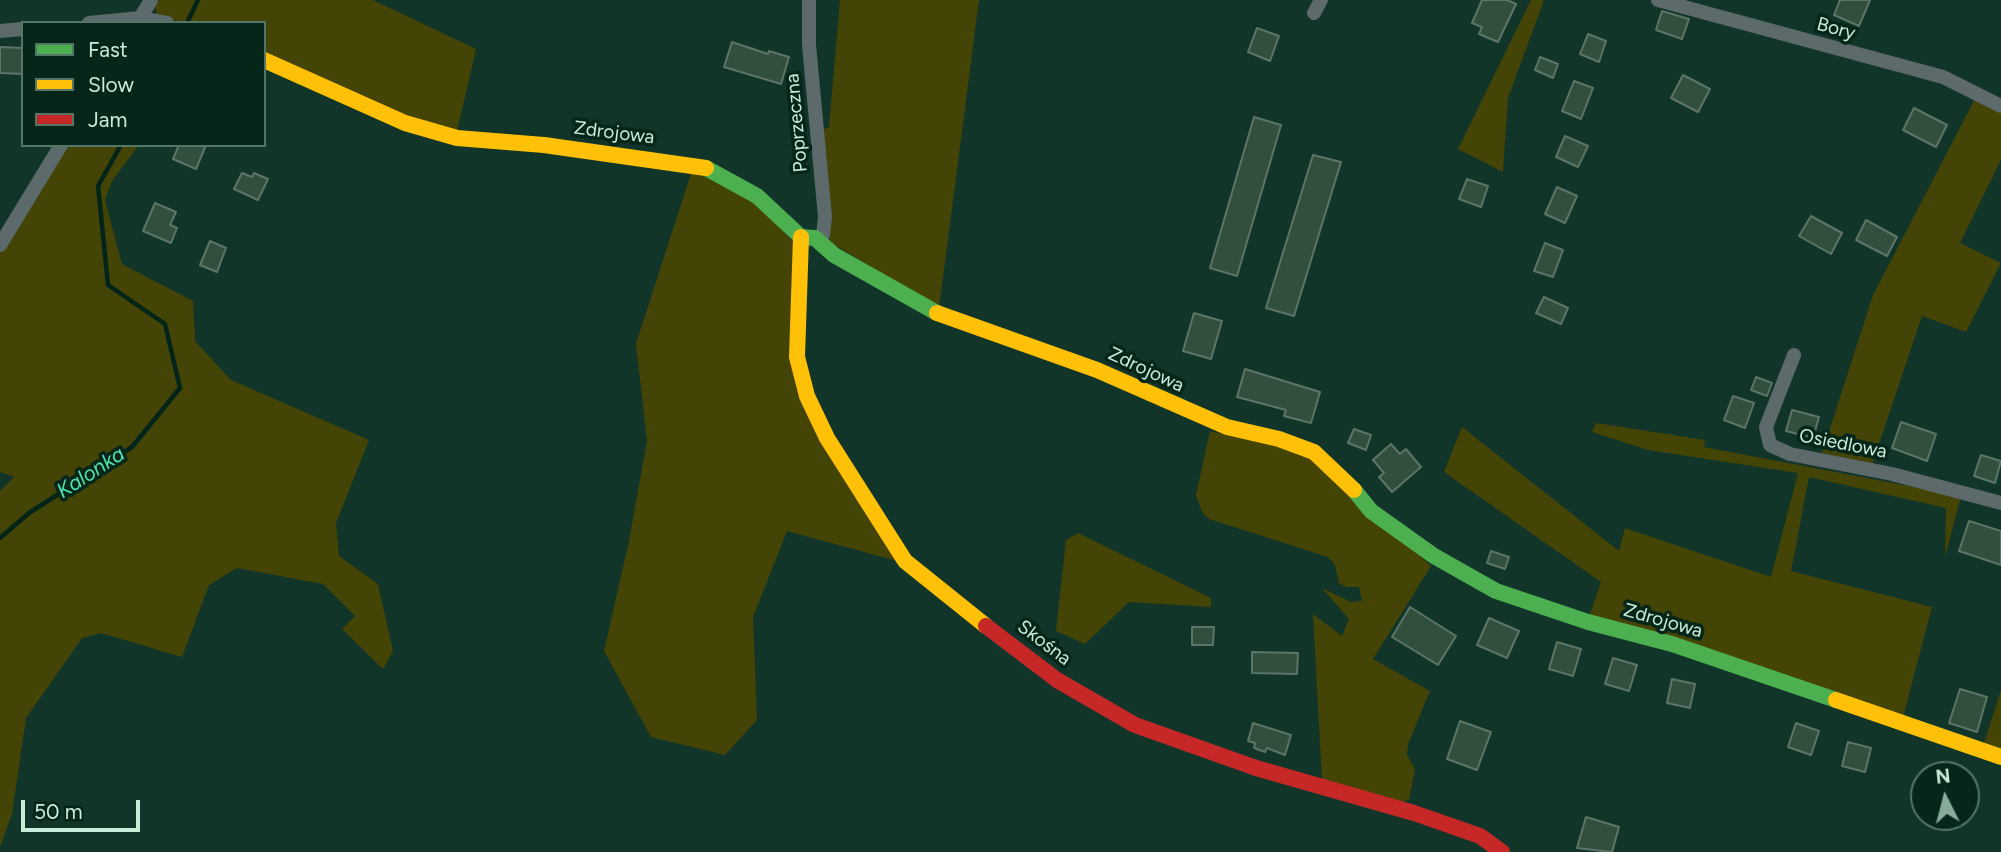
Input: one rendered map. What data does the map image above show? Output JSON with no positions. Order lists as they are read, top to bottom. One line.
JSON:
{"streets":{"street":["Bory","Poprzeczna","Zdrojowa","Osiedlowa","Skośna"]},"crossings":[["Poprzeczna","Zdrojowa"],["Poprzeczna","Skośna"],["Zdrojowa","Skośna"]],"water":["Kalonka"],"legend":["Fast","Slow","Jam"],"scale_bar":"50 m","north":"top"}
